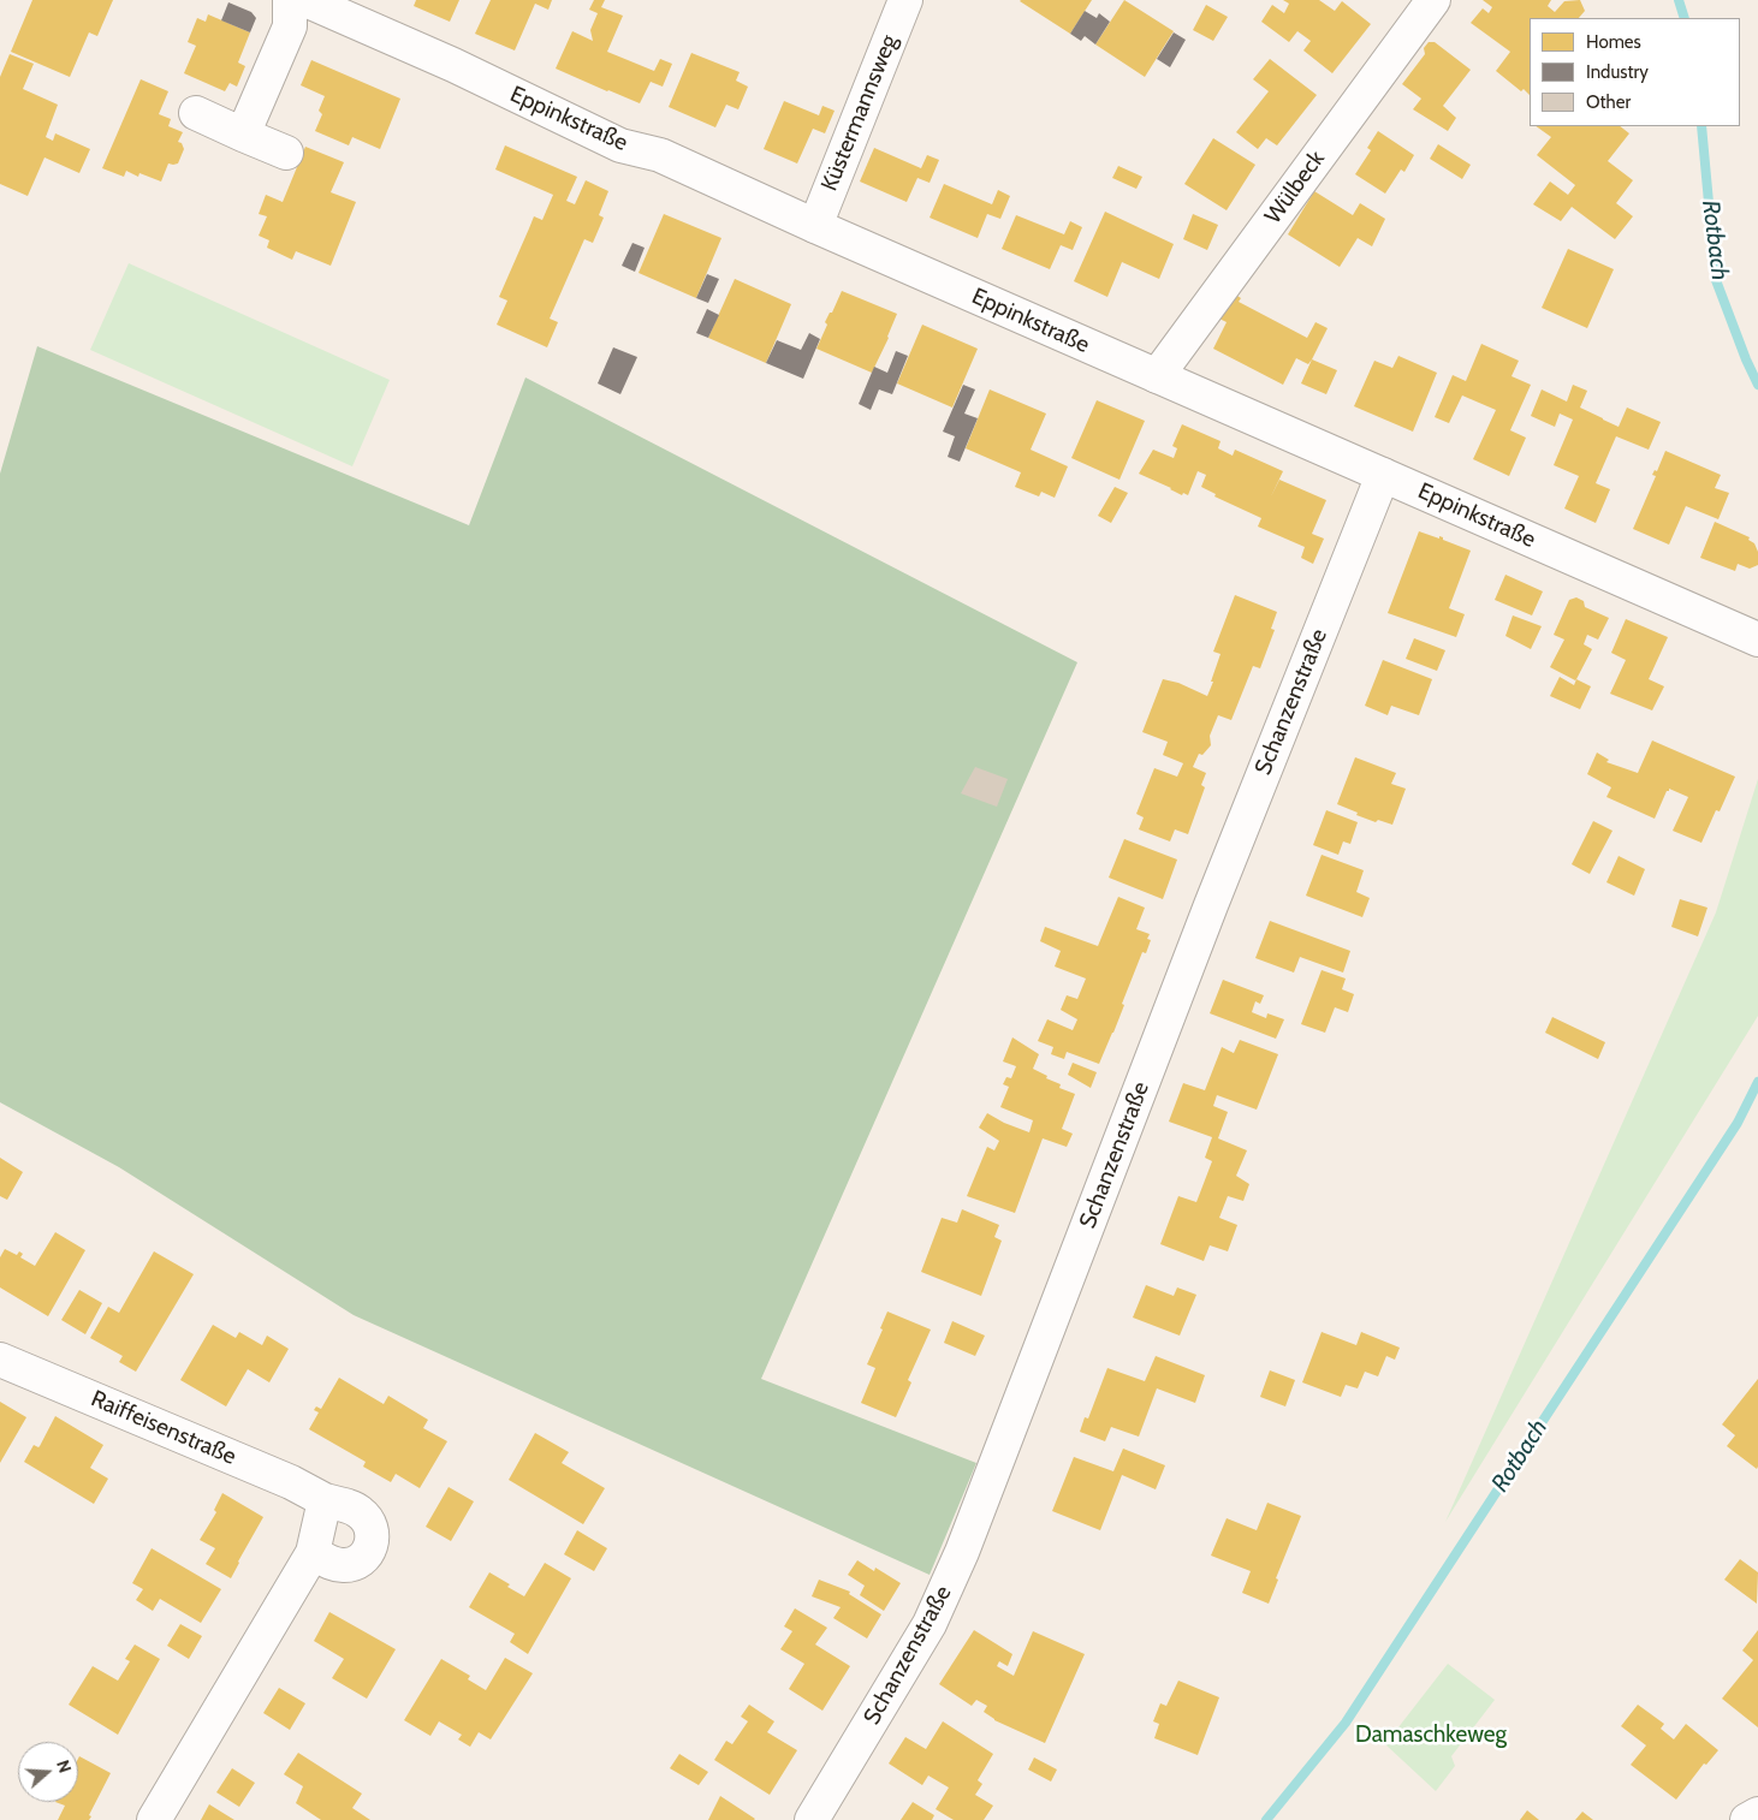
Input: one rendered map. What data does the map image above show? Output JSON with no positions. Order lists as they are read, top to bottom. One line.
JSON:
{"streets":{"street":["Küstermannsweg","Eppinkstraße","Wülbeck","Schanzenstraße","Raiffeisenstraße"]},"crossings":[["Küstermannsweg","Eppinkstraße"],["Eppinkstraße","Wülbeck"],["Eppinkstraße","Schanzenstraße"]],"water":["Rotbach"],"parks":["Damaschkeweg"],"legend":["Homes","Industry","Other"],"north":"right"}
